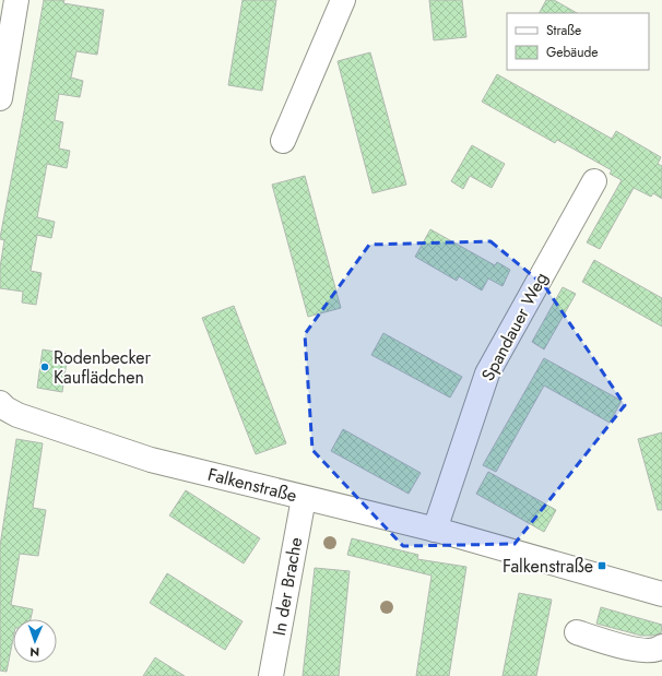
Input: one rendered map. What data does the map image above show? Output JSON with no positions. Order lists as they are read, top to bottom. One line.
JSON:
{"streets":{"street":["Spandauer Weg","Falkenstraße","In der Brache"]},"crossings":[["Spandauer Weg","Falkenstraße"],["Falkenstraße","In der Brache"]],"places":{"other":["Rodenbecker Kauflädchen"],"transit":["Falkenstraße"]},"legend":["Straße","Gebäude"],"north":"bottom"}
